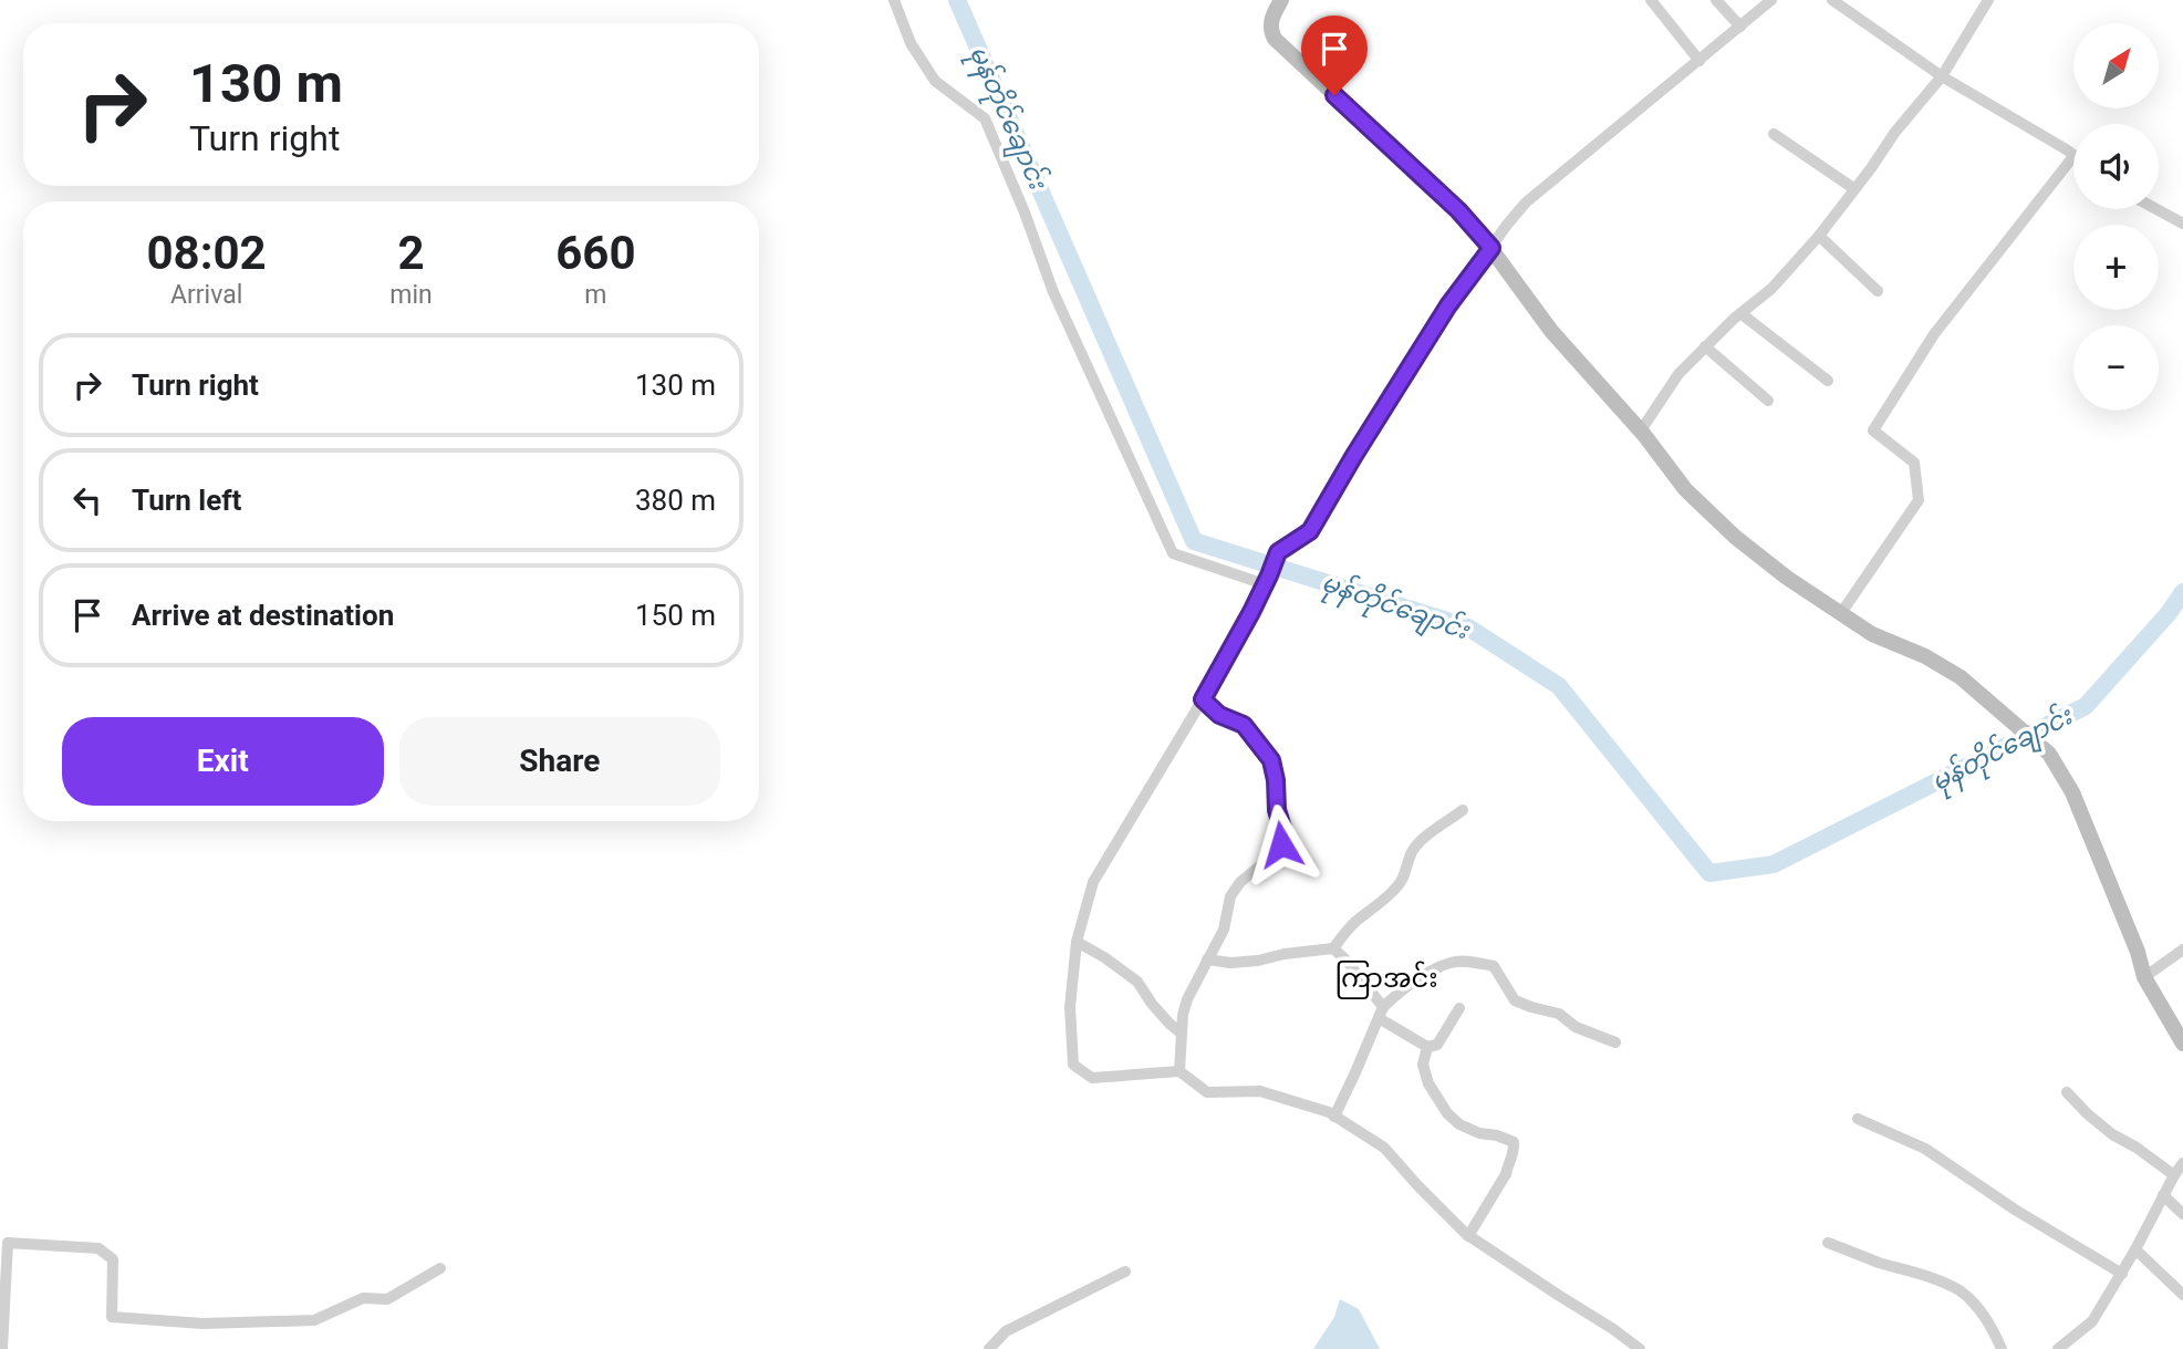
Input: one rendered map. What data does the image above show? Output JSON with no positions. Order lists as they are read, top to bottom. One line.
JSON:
{"districts":["ကြာအင်း"],"water":["မုန်တိုင်ချောင်း"],"north":"top right","page":{"map_buttons":["+","−"],"turn":["130 m","Turn right"],"eta":["08:02","Arrival","2","min","660","m"],"list":[{"name":"Turn right","value":"130 m"},{"name":"Turn left","value":"380 m"},{"name":"Arrive at destination","value":"150 m"}],"buttons":["Exit","Share"]}}
